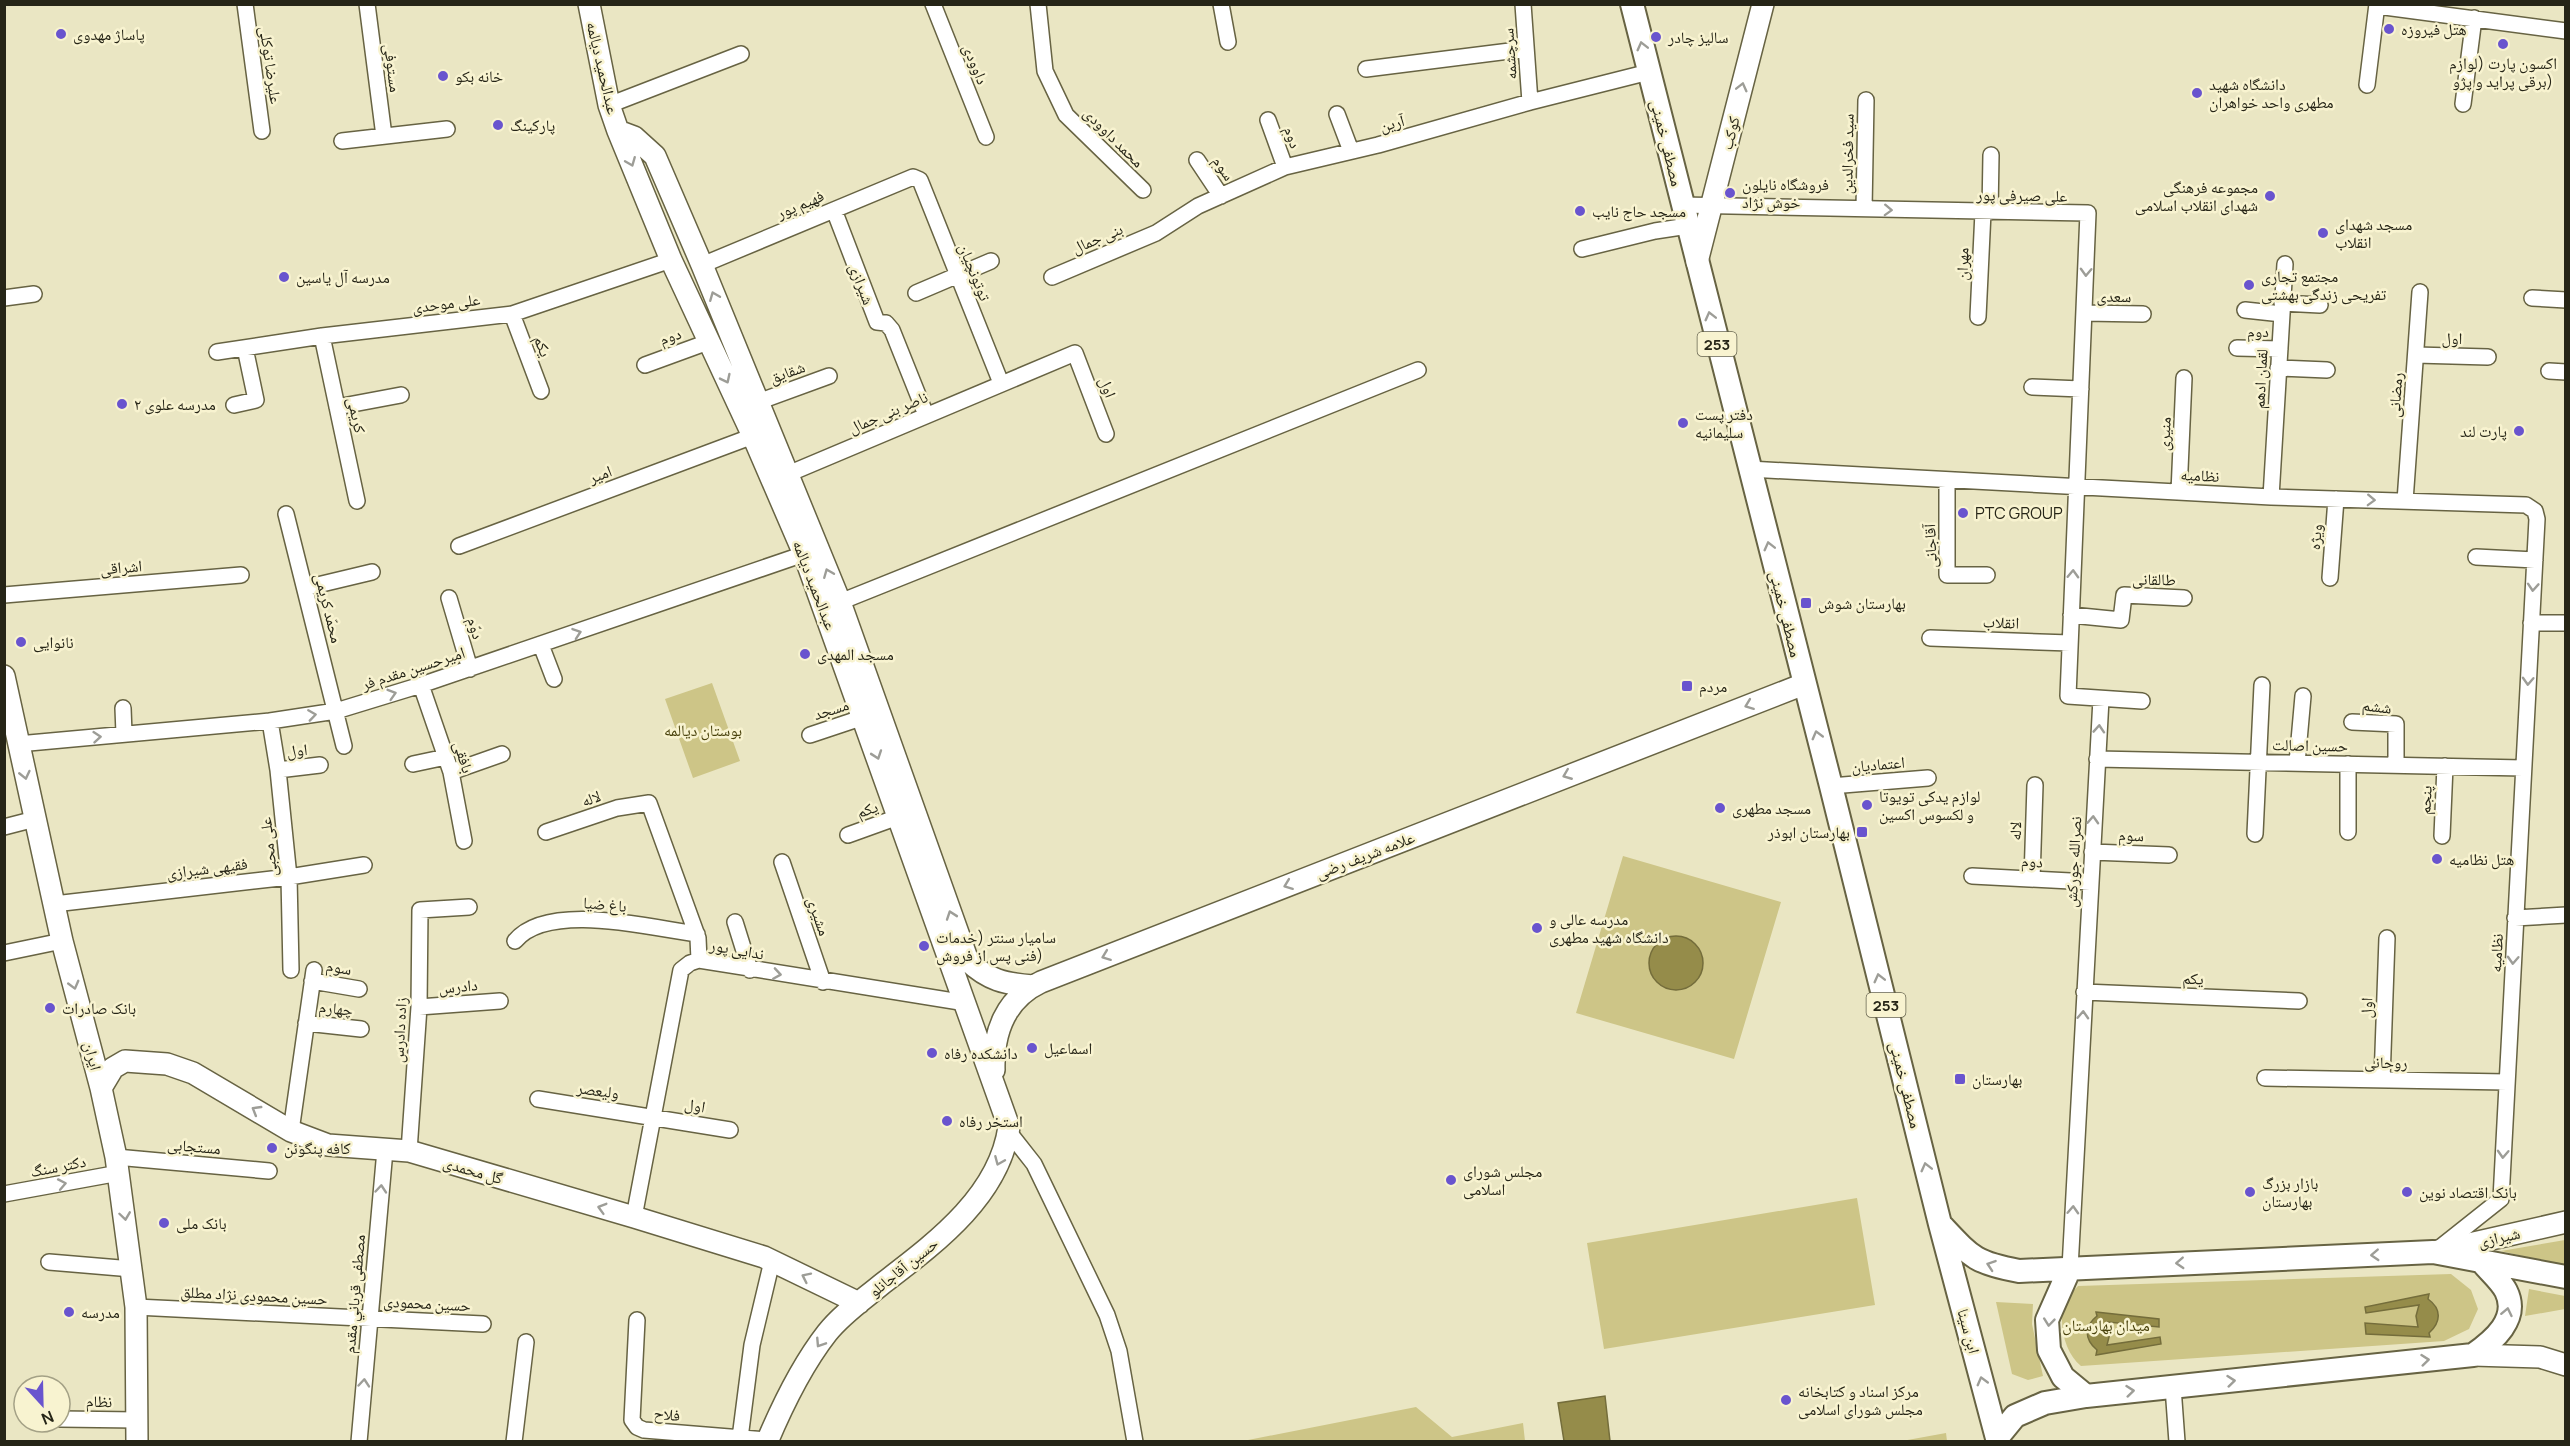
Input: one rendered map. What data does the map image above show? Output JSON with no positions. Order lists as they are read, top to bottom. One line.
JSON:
{"streets":{"main road":["عبدالحمید دیالمه","کوکب","مصطفی خمینی","شیرازی","253","علامه شریف رضی","ایران","گل محمدی","حسین آقاجانلو","ابن سینا"],"street":["سرچشمه","داوودی","علیرضا توکلی","مستوفی","آرین","محمد داوودی","دوم","سید فخرالدین","سوم","علی صیرفی پور","فهیم پور","بنی جمال","مهران","توتونچیان","سعدی","علی موحدی","اول","یکم","شقایق","لقمان ادهم","رمضانی","ناصر بنی جمال","کریمی","منیری","امیر","نظامیه","ویژه","آقاجانی","اشراقی","طالقانی","محمّد کریمی","انقلاب","دوّم","امیرحسین مقدم فر","ششم","مسجد","حسین اصالت","بافقی","اعتمادیان","لاله","پنجم","علی محبی","نصرالله جورکش","فقیهی شیرازی","باغ ضیا","مشیری","ندایی پور","دادرس","چهارم","زاده دادرس","روحانی","ولیعصر","مستجابی","دکتر سنگ","مصطفی قرباني مقدم","حسین محمودی نژاد مطلق","حسین محمودی","نظام","فلاح"]},"crossings":[["سرچشمه","آرین"],["عبدالحمید دیالمه","دوم"],["عبدالحمید دیالمه","فهیم پور"],["عبدالحمید دیالمه","علی موحدی"],["عبدالحمید دیالمه","یکم"],["عبدالحمید دیالمه","شقایق"],["عبدالحمید دیالمه","ناصر بنی جمال"],["عبدالحمید دیالمه","امیر"],["عبدالحمید دیالمه","امیرحسین مقدم فر"],["عبدالحمید دیالمه","مسجد"],["عبدالحمید دیالمه","علامه شریف رضی"],["عبدالحمید دیالمه","ندایی پور"],["آرین","دوم"],["آرین","مصطفی خمینی"],["آرین","سوم"],["آرین","بنی جمال"],["کوکب","مصطفی خمینی"],["کوکب","علی صیرفی پور"],["دوم","لقمان ادهم"],["دوم","لاله"],["دوم","نصرالله جورکش"],["مصطفی خمینی","علی صیرفی پور"],["مصطفی خمینی","نظامیه"],["مصطفی خمینی","اعتمادیان"],["مصطفی خمینی","علامه شریف رضی"],["مصطفی خمینی","ابن سینا"],["سید فخرالدین","علی صیرفی پور"],["سوم","نصرالله جورکش"],["سوم","چهارم"],["علی صیرفی پور","مهران"],["علی صیرفی پور","سعدی"],["علی صیرفی پور","نظامیه"],["فهیم پور","توتونچیان"],["فهیم پور","شیرازی"],["توتونچیان","ناصر بنی جمال"],["شیرازی","ناصر بنی جمال"],["شیرازی","نظامیه"],["علی موحدی","یکم"],["علی موحدی","کریمی"],["اول","رمضانی"],["اول","ناصر بنی جمال"],["اول","علی محبی"],["اول","ندایی پور"],["اول","روحانی"],["اول","ولیعصر"],["یکم","نصرالله جورکش"],["لقمان ادهم","نظامیه"],["رمضانی","نظامیه"],["منیری","نظامیه"],["نظامیه","ویژه"],["نظامیه","آقاجانی"],["نظامیه","حسین اصالت"],["نظامیه","روحانی"],["محمّد کریمی","امیرحسین مقدم فر"],["دوّم","امیرحسین مقدم فر"],["امیرحسین مقدم فر","بافقی"],["امیرحسین مقدم فر","علی محبی"],["امیرحسین مقدم فر","ایران"],["ششم","حسین اصالت"],["حسین اصالت","پنجم"],["حسین اصالت","نصرالله جورکش"],["لاله","باغ ضیا"],["علی محبی","فقیهی شیرازی"],["فقیهی شیرازی","ایران"],["مشیری","ندایی پور"],["ندایی پور","ولیعصر"],["ندایی پور","گل محمدی"],["دادرس","زاده دادرس"],["زاده دادرس","گل محمدی"],["ایران","مستجابی"],["ایران","دکتر سنگ"],["ایران","گل محمدی"],["ایران","حسین محمودی نژاد مطلق"],["ایران","نظام"],["مستجابی","دکتر سنگ"],["گل محمدی","حسین آقاجانلو"],["گل محمدی","مصطفی قرباني مقدم"],["حسین آقاجانلو","فلاح"],["مصطفی قرباني مقدم","حسین محمودی نژاد مطلق"],["مصطفی قرباني مقدم","حسین محمودی"],["حسین محمودی نژاد مطلق","حسین محمودی"]],"one_way":["کوکب","مصطفی خمینی","امیرحسین مقدم فر","علامه شریف رضی","نصرالله جورکش","ایران","گل محمدی","حسین آقاجانلو","مصطفی قرباني مقدم","ابن سینا"],"parks":["بوستان دیالمه","میدان بهارستان"],"places":{"other":["هتل فیروزه","پاساژ مهدوی","سالیز چادر","اکسون پارت (لوازم برقی پراید و پژو)","خانه بکو","دانشگاه شهید مطهری واحد خواهران","پارکینگ","فروشگاه نایلون خوش نژاد","مجموعه فرهنگی شهدای انقلاب اسلامی","مسجد حاج نایب","مسجد شهدای انقلاب","مدرسه آل یاسین","مجتمع تجاری تفریحی زندگی بهشتی","مدرسه علوی ۲","دفتر پست سلیمانیه","پارت لند","PTC GROUP","نانوایی","مسجد المهدی","لوازم یدکی تویوتا و لکسوس اکسین","مسجد مطهری","هتل نظامیه","مدرسه عالی و دانشگاه شهید مطهری","سامیار سنتر (خدمات فنی پس از فروش)","بانک صادرات","اسماعیل","دانشکده رفاه","استخر رفاه","کافه پنگوئن","مجلس شورای اسلامی","بازار بزرگ بهارستان","بانک اقتصاد نوین","بانک ملی","مدرسه","مرکز اسناد و کتابخانه مجلس شورای اسلامی"],"transit":["بهارستان شوش","مردم","بهارستان ابوذر","بهارستان"]},"north":"bottom"}
